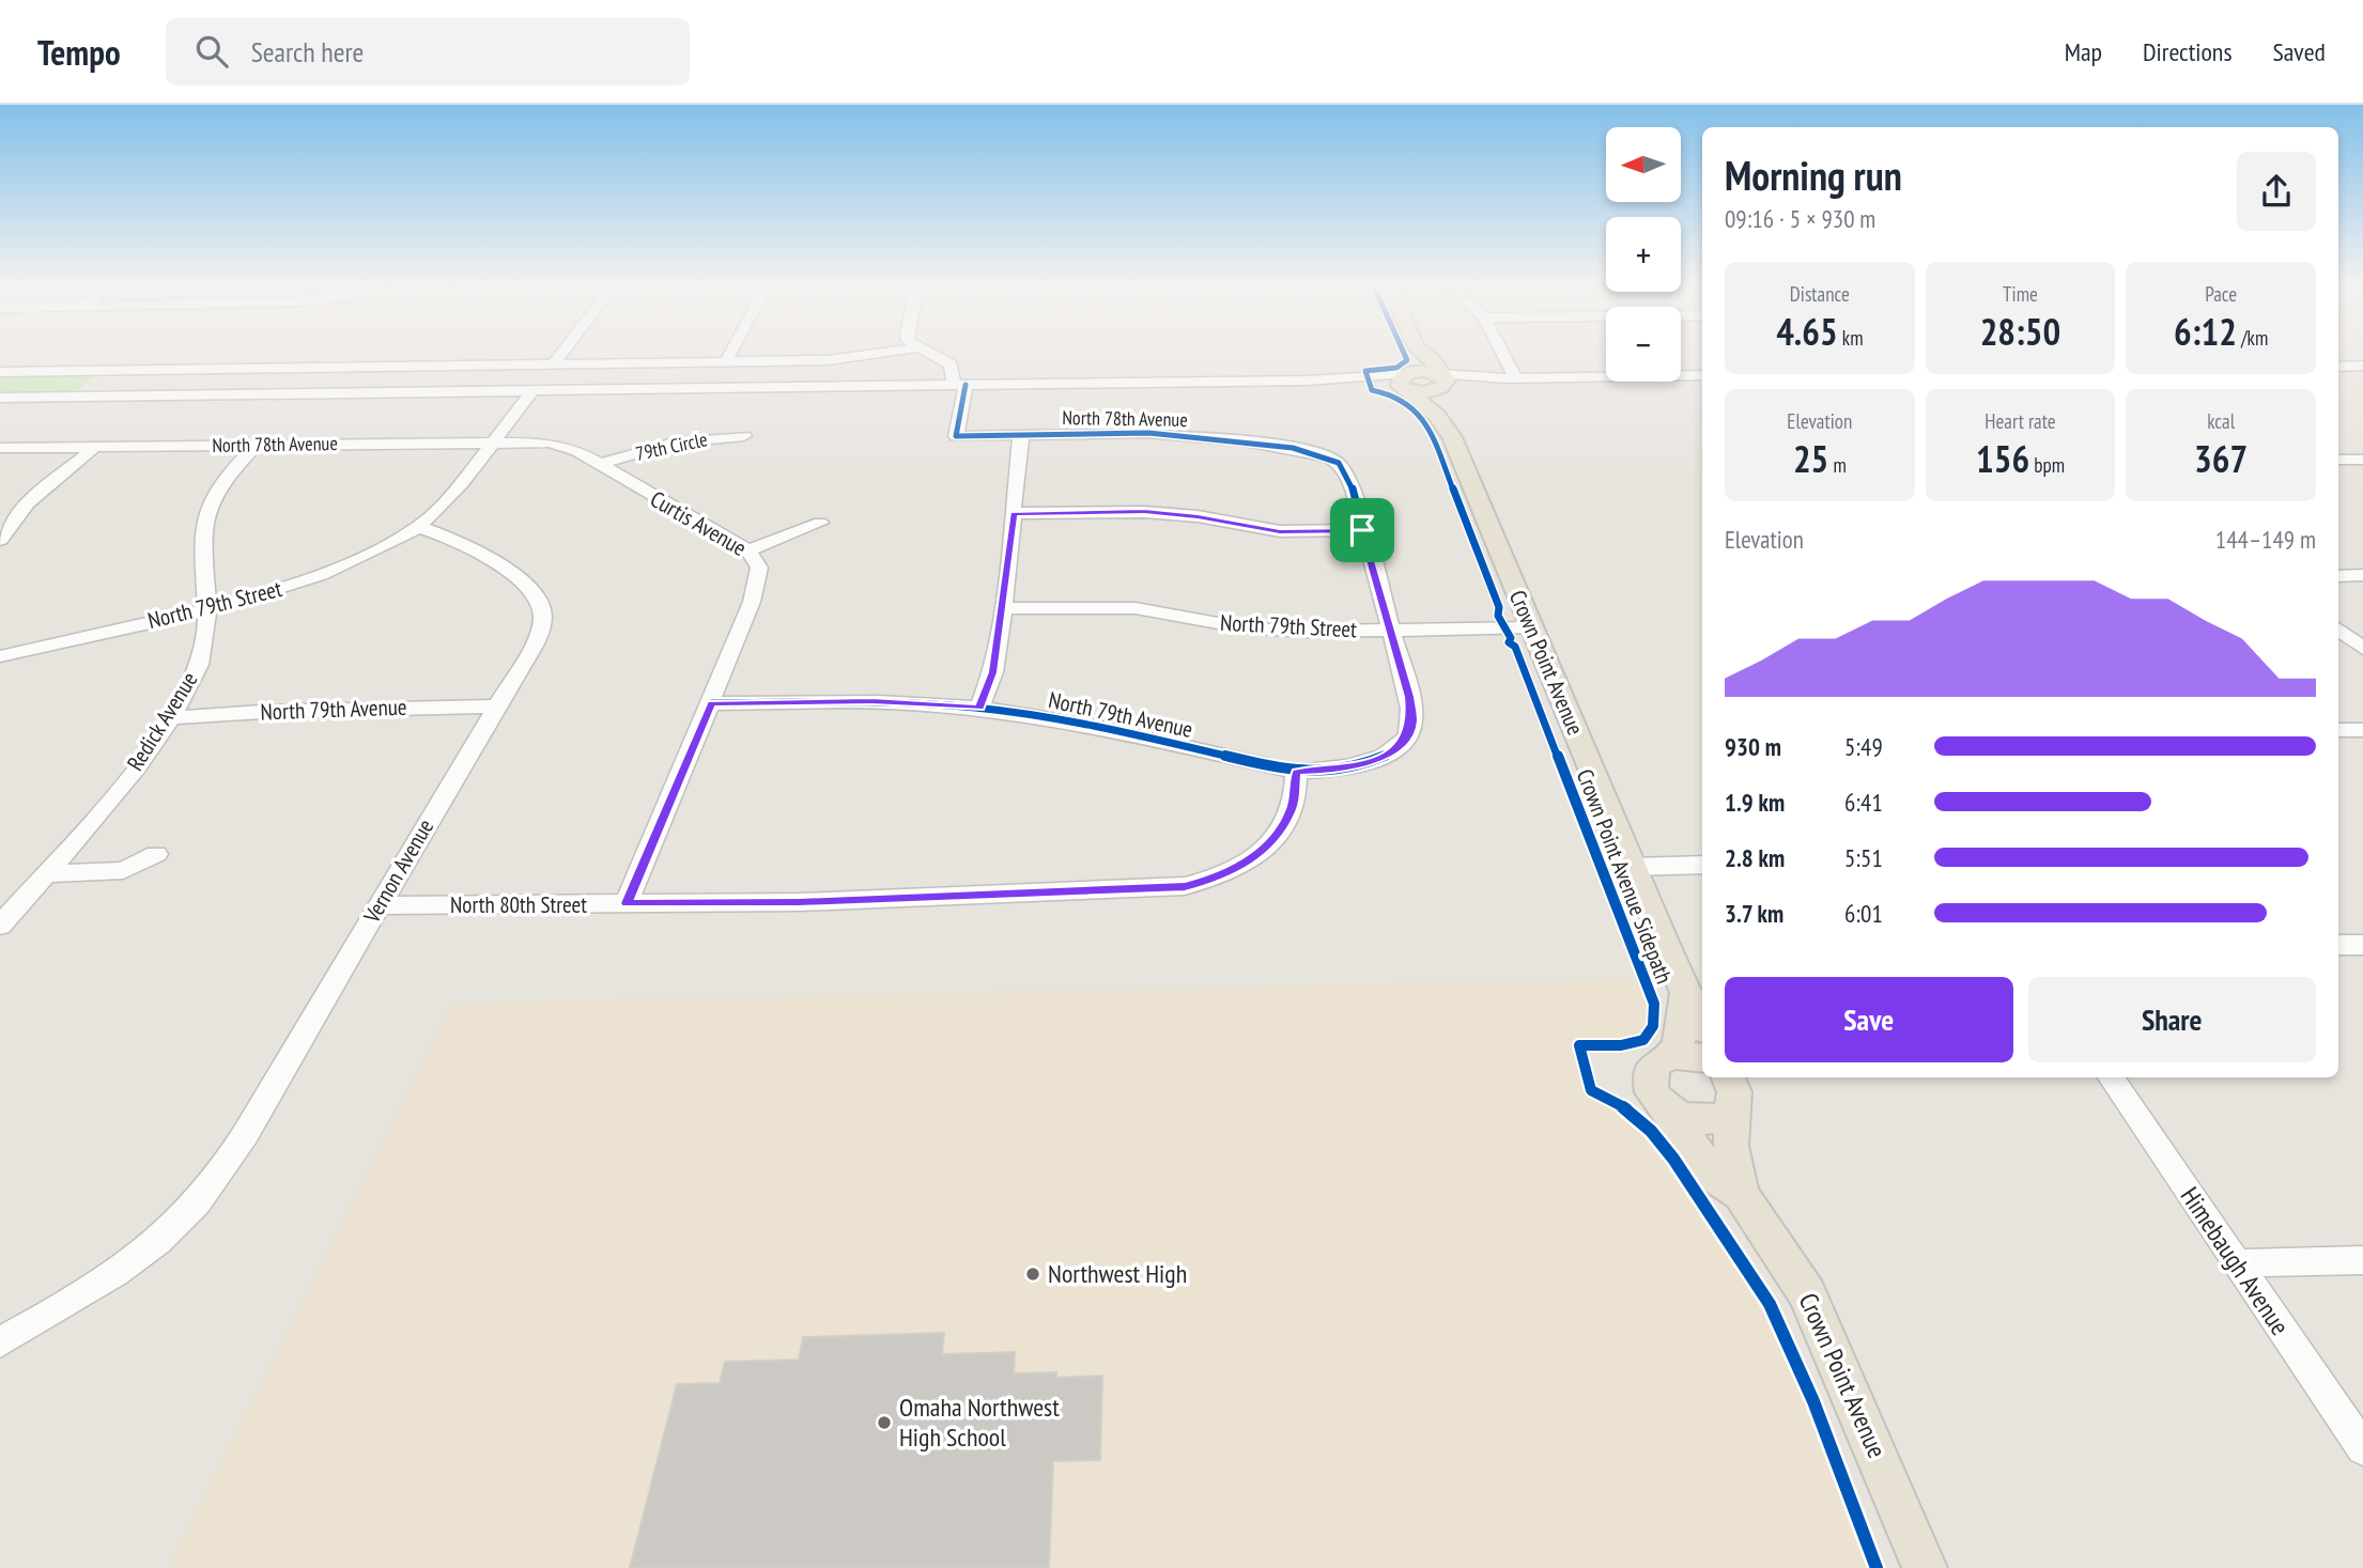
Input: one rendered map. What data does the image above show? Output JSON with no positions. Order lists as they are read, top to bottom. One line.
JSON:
{"streets":{"main road":["Crown Point Avenue"],"street":["North 78th Avenue","79th Circle","Curtis Avenue","North 79th Street","North 79th Avenue","Redick Avenue","Vernon Avenue","North 80th Street","Himebaugh Avenue"],"cycle path":["Crown Point Avenue Sidepath"]},"crossings":[["North 78th Avenue","Curtis Avenue"],["North 78th Avenue","North 79th Street"],["North 78th Avenue","North 79th Avenue"],["North 78th Avenue","Redick Avenue"],["79th Circle","Curtis Avenue"],["Curtis Avenue","North 79th Avenue"],["Curtis Avenue","North 80th Street"],["North 79th Street","Crown Point Avenue"],["North 79th Street","North 79th Avenue"],["North 79th Street","Redick Avenue"],["North 79th Street","Vernon Avenue"],["North 79th Avenue","Redick Avenue"],["North 79th Avenue","Vernon Avenue"],["North 79th Avenue","North 80th Street"],["Vernon Avenue","North 80th Street"]],"places":["Northwest High","Omaha Northwest High School"],"north":"left","page":{"header":"Tempo","search":"Search here","nav":["Map","Directions","Saved"],"map_buttons":["+","−"],"heading":["Morning run","09:16 · 5 × 930 m"],"stats":[["Distance","4.65 km"],["Time","28:50"],["Pace","6:12 /km"],["Elevation","25 m"],["Heart rate","156 bpm"],["kcal","367"]],"chart":["Elevation","144–149 m"],"list":[{"name":"930 m","note":"5:49"},{"name":"1.9 km","note":"6:41"},{"name":"2.8 km","note":"5:51"},{"name":"3.7 km","note":"6:01"}],"buttons":["Save","Share"]}}
